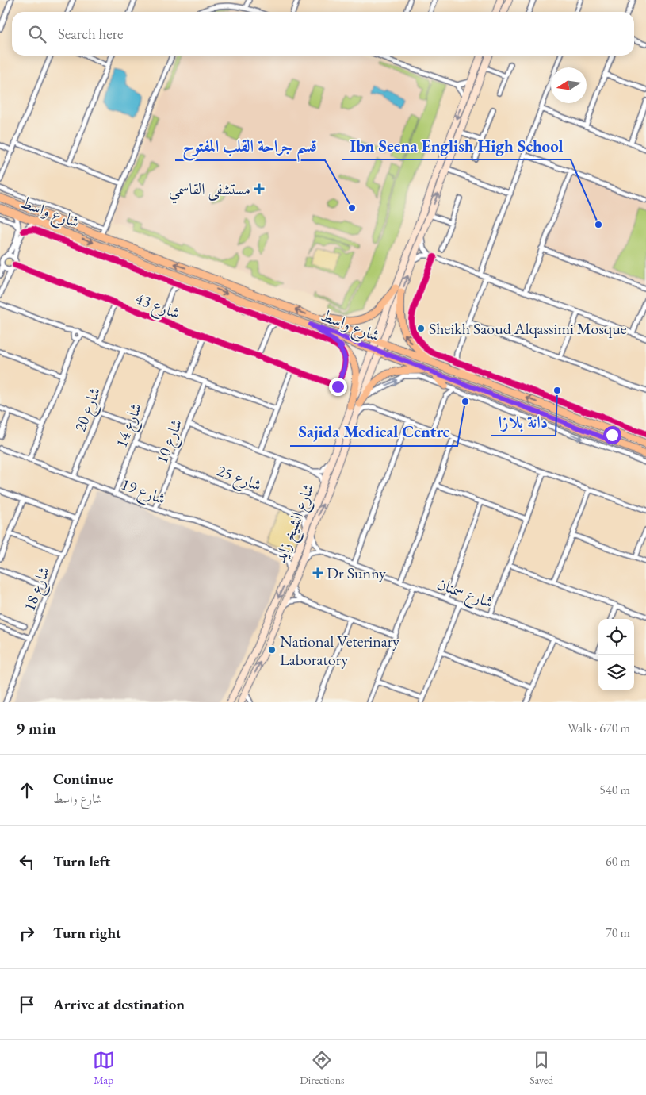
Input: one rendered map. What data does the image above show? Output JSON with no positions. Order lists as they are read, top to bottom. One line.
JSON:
{"streets":{"main road":["شارع واسط","شارع الشيخ زايد"],"street":["شارع 43","شارع 20","شارع 14","شارع 10","شارع 25","شارع 19","شارع 18","شارع سمنان"]},"crossings":[["شارع واسط","شارع الشيخ زايد"],["شارع 20","شارع 19"],["شارع 14","شارع 19"],["شارع 10","شارع 25"],["شارع 10","شارع 19"],["شارع 25","شارع الشيخ زايد"],["شارع 19","شارع 18"]],"places":{"health":["مستشفى القاسمي","Dr Sunny"],"other":["قسم جراحة القلب المفتوح","Ibn Seena English High School","Sheikh Saoud Alqassimi Mosque","دانة بلازا","Sajida Medical Centre","National Veterinary Laboratory"]},"north":"left","page":{"search":"Search here","heading":["9 min","Walk · 670 m"],"list":[["Continue","شارع واسط","540 m"],["Turn left","60 m"],["Turn right","70 m"],"Arrive at destination"],"nav":["Map","Directions","Saved"]}}
